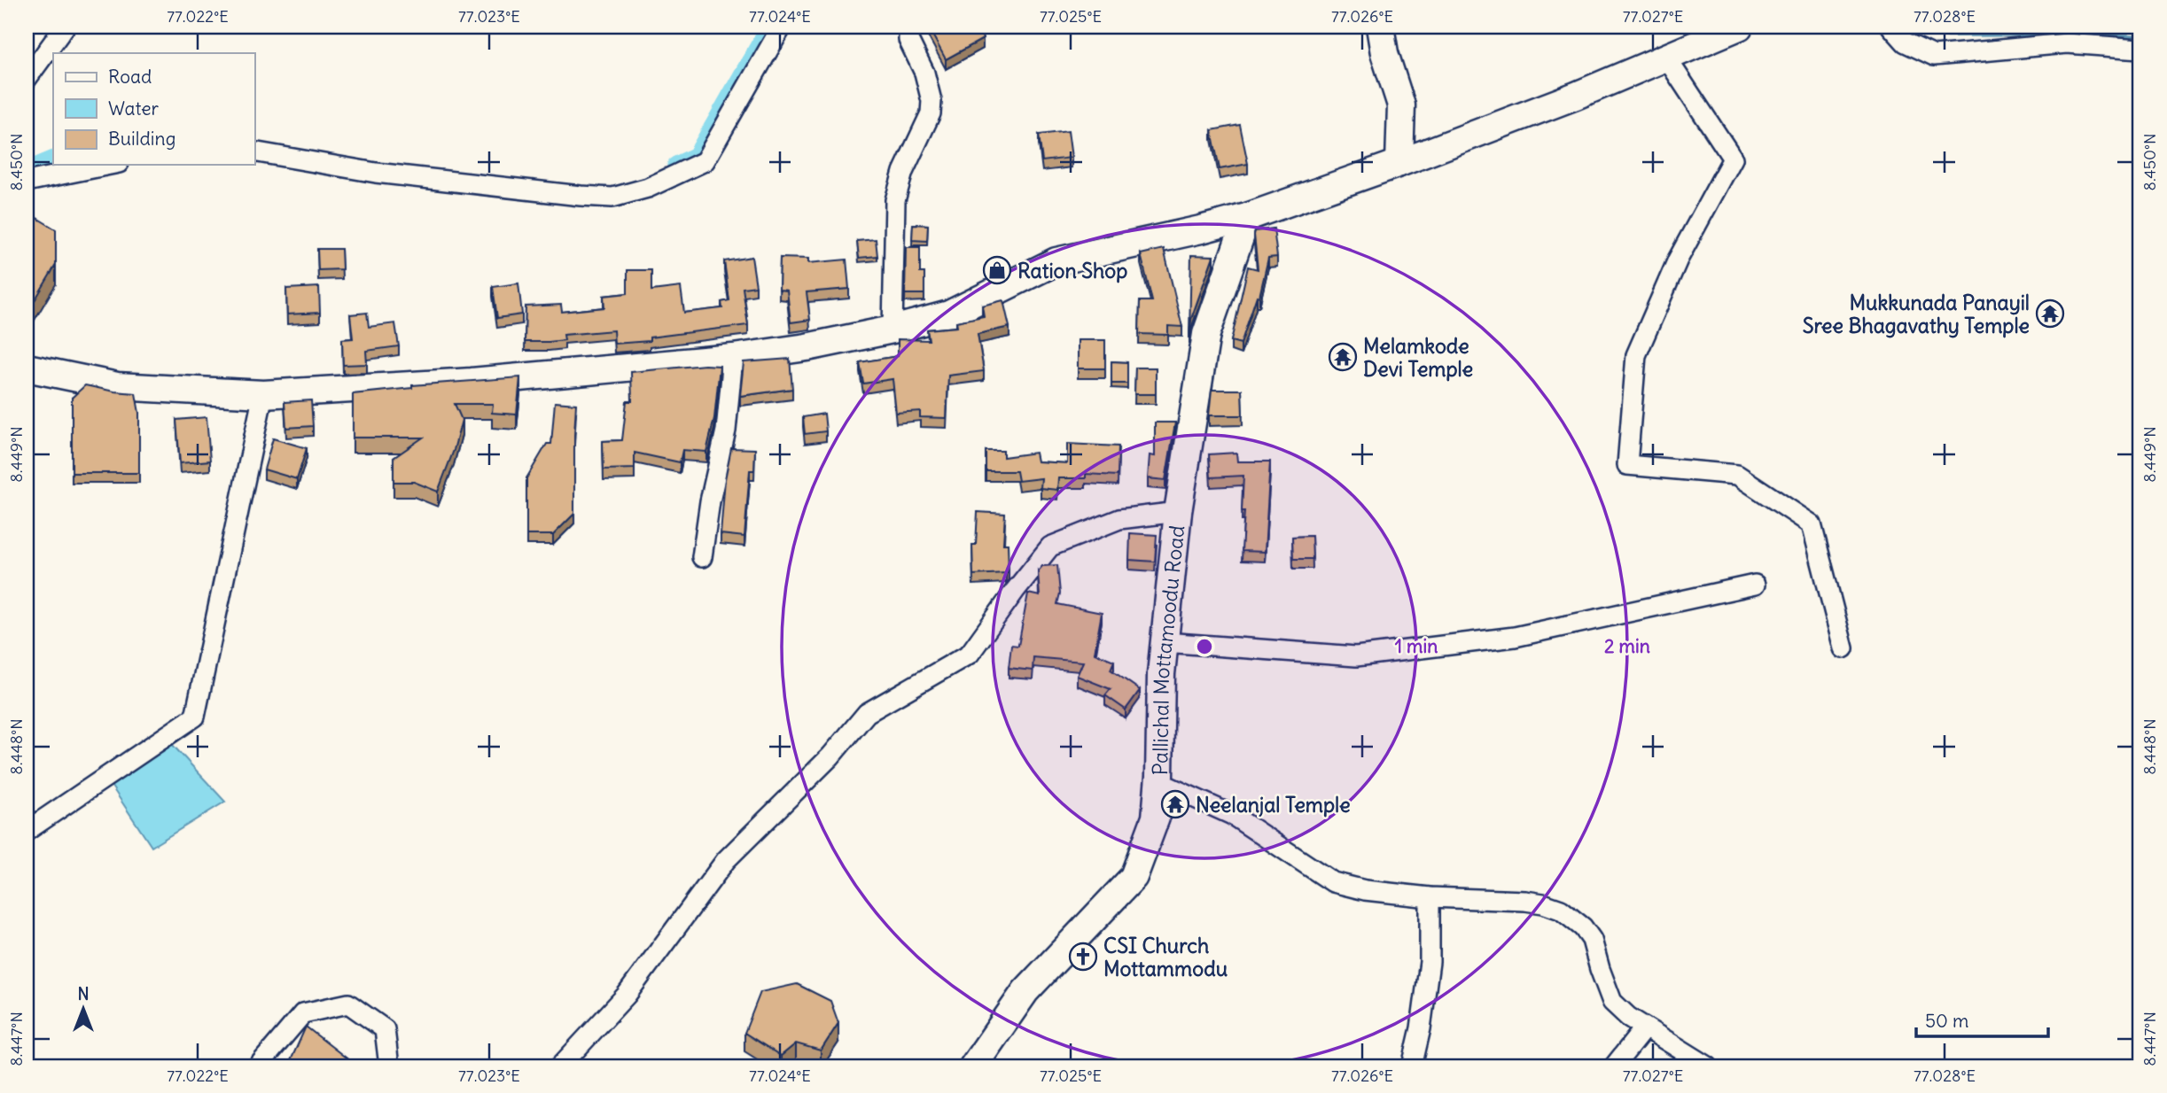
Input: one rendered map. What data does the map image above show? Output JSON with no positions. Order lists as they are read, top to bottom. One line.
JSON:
{"streets":{"street":["Pallichal Mottamoodu Road"]},"places":{"shop":["Ration Shop"],"temple":["Mukkunada Panayil Sree Bhagavathy Temple","Melamkode Devi Temple","Neelanjal Temple"],"church":["CSI Church Mottammodu"]},"legend":["Road","Water","Building"],"scale_bar":"50 m","north":"top","coordinates":["77.022°E","77.023°E","77.024°E","77.025°E","77.026°E","77.027°E","77.028°E","8.450°N","8.449°N","8.448°N","8.447°N"],"rings":["1 min","2 min"]}
